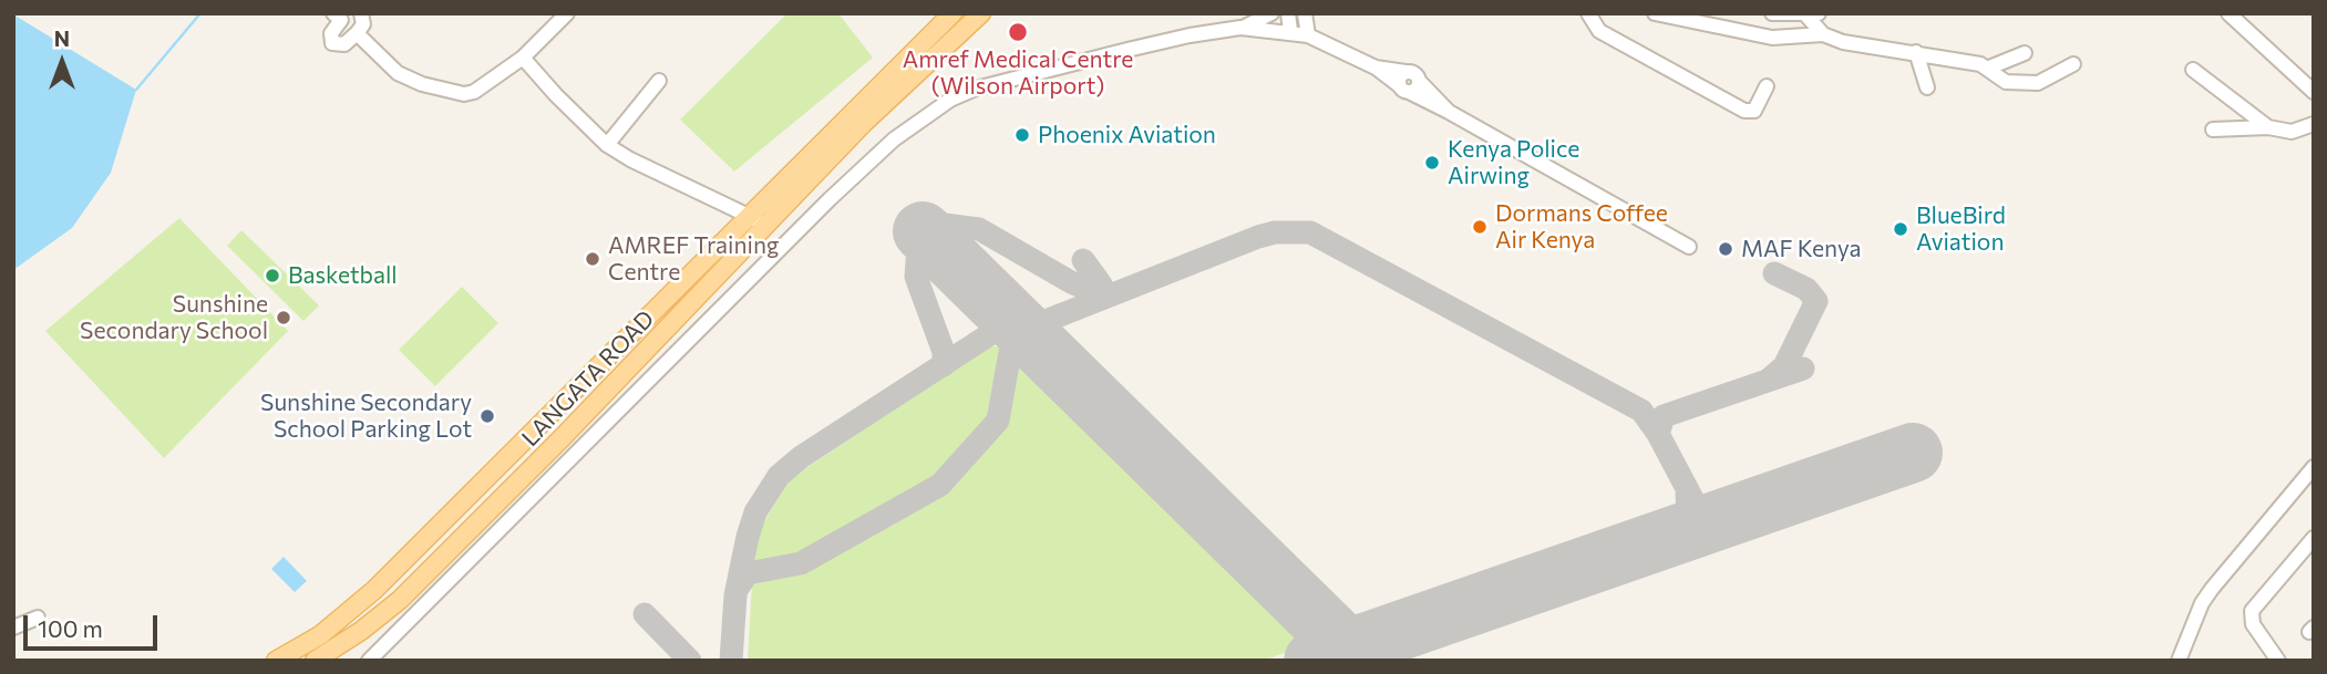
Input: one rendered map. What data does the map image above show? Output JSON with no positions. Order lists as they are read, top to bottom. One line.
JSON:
{"streets":{"main road":["LANGATA ROAD"]},"places":["Amref Medical Centre (Wilson Airport)","Phoenix Aviation","Kenya Police Airwing","Dormans Coffee Air Kenya","BlueBird Aviation","MAF Kenya","AMREF Training Centre","Basketball","Sunshine Secondary School","Sunshine Secondary School Parking Lot"],"scale_bar":"100 m","north":"top"}
